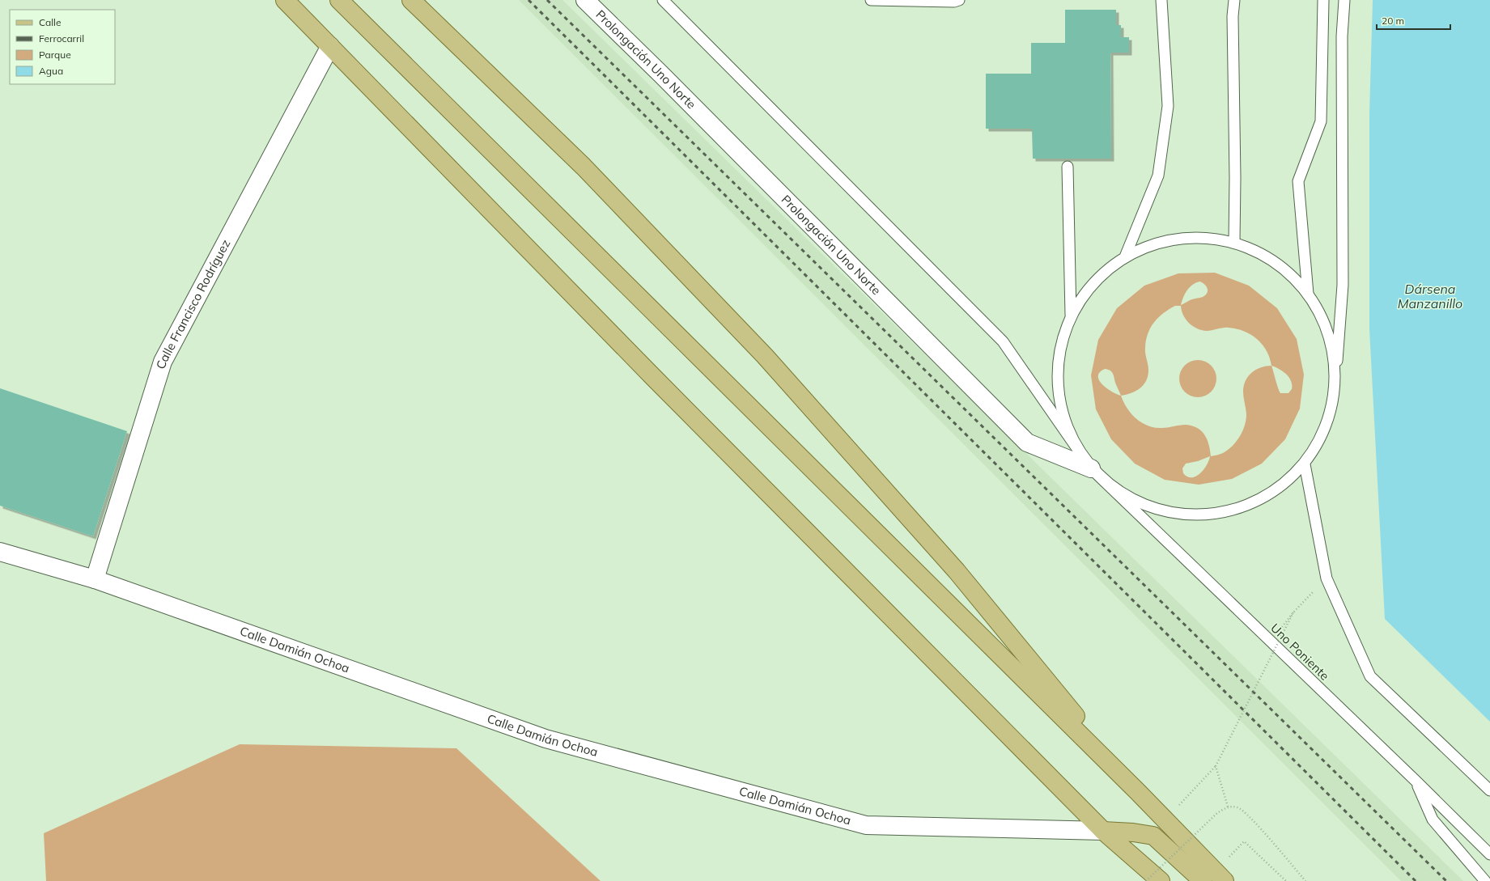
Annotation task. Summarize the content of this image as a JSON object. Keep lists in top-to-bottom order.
{
  "streets": {
    "street": ["Prolongación Uno Norte", "Calle Francisco Rodríguez", "Calle Damián Ochoa"],
    "lane": ["Uno Poniente"]
  },
  "crossings": [
    ["Prolongación Uno Norte", "Uno Poniente"],
    ["Calle Francisco Rodríguez", "Calle Damián Ochoa"]
  ],
  "water": ["Dársena Manzanillo"],
  "legend": [
    "Calle",
    "Ferrocarril",
    "Parque",
    "Agua"
  ],
  "scale_bar": "20 m"
}
